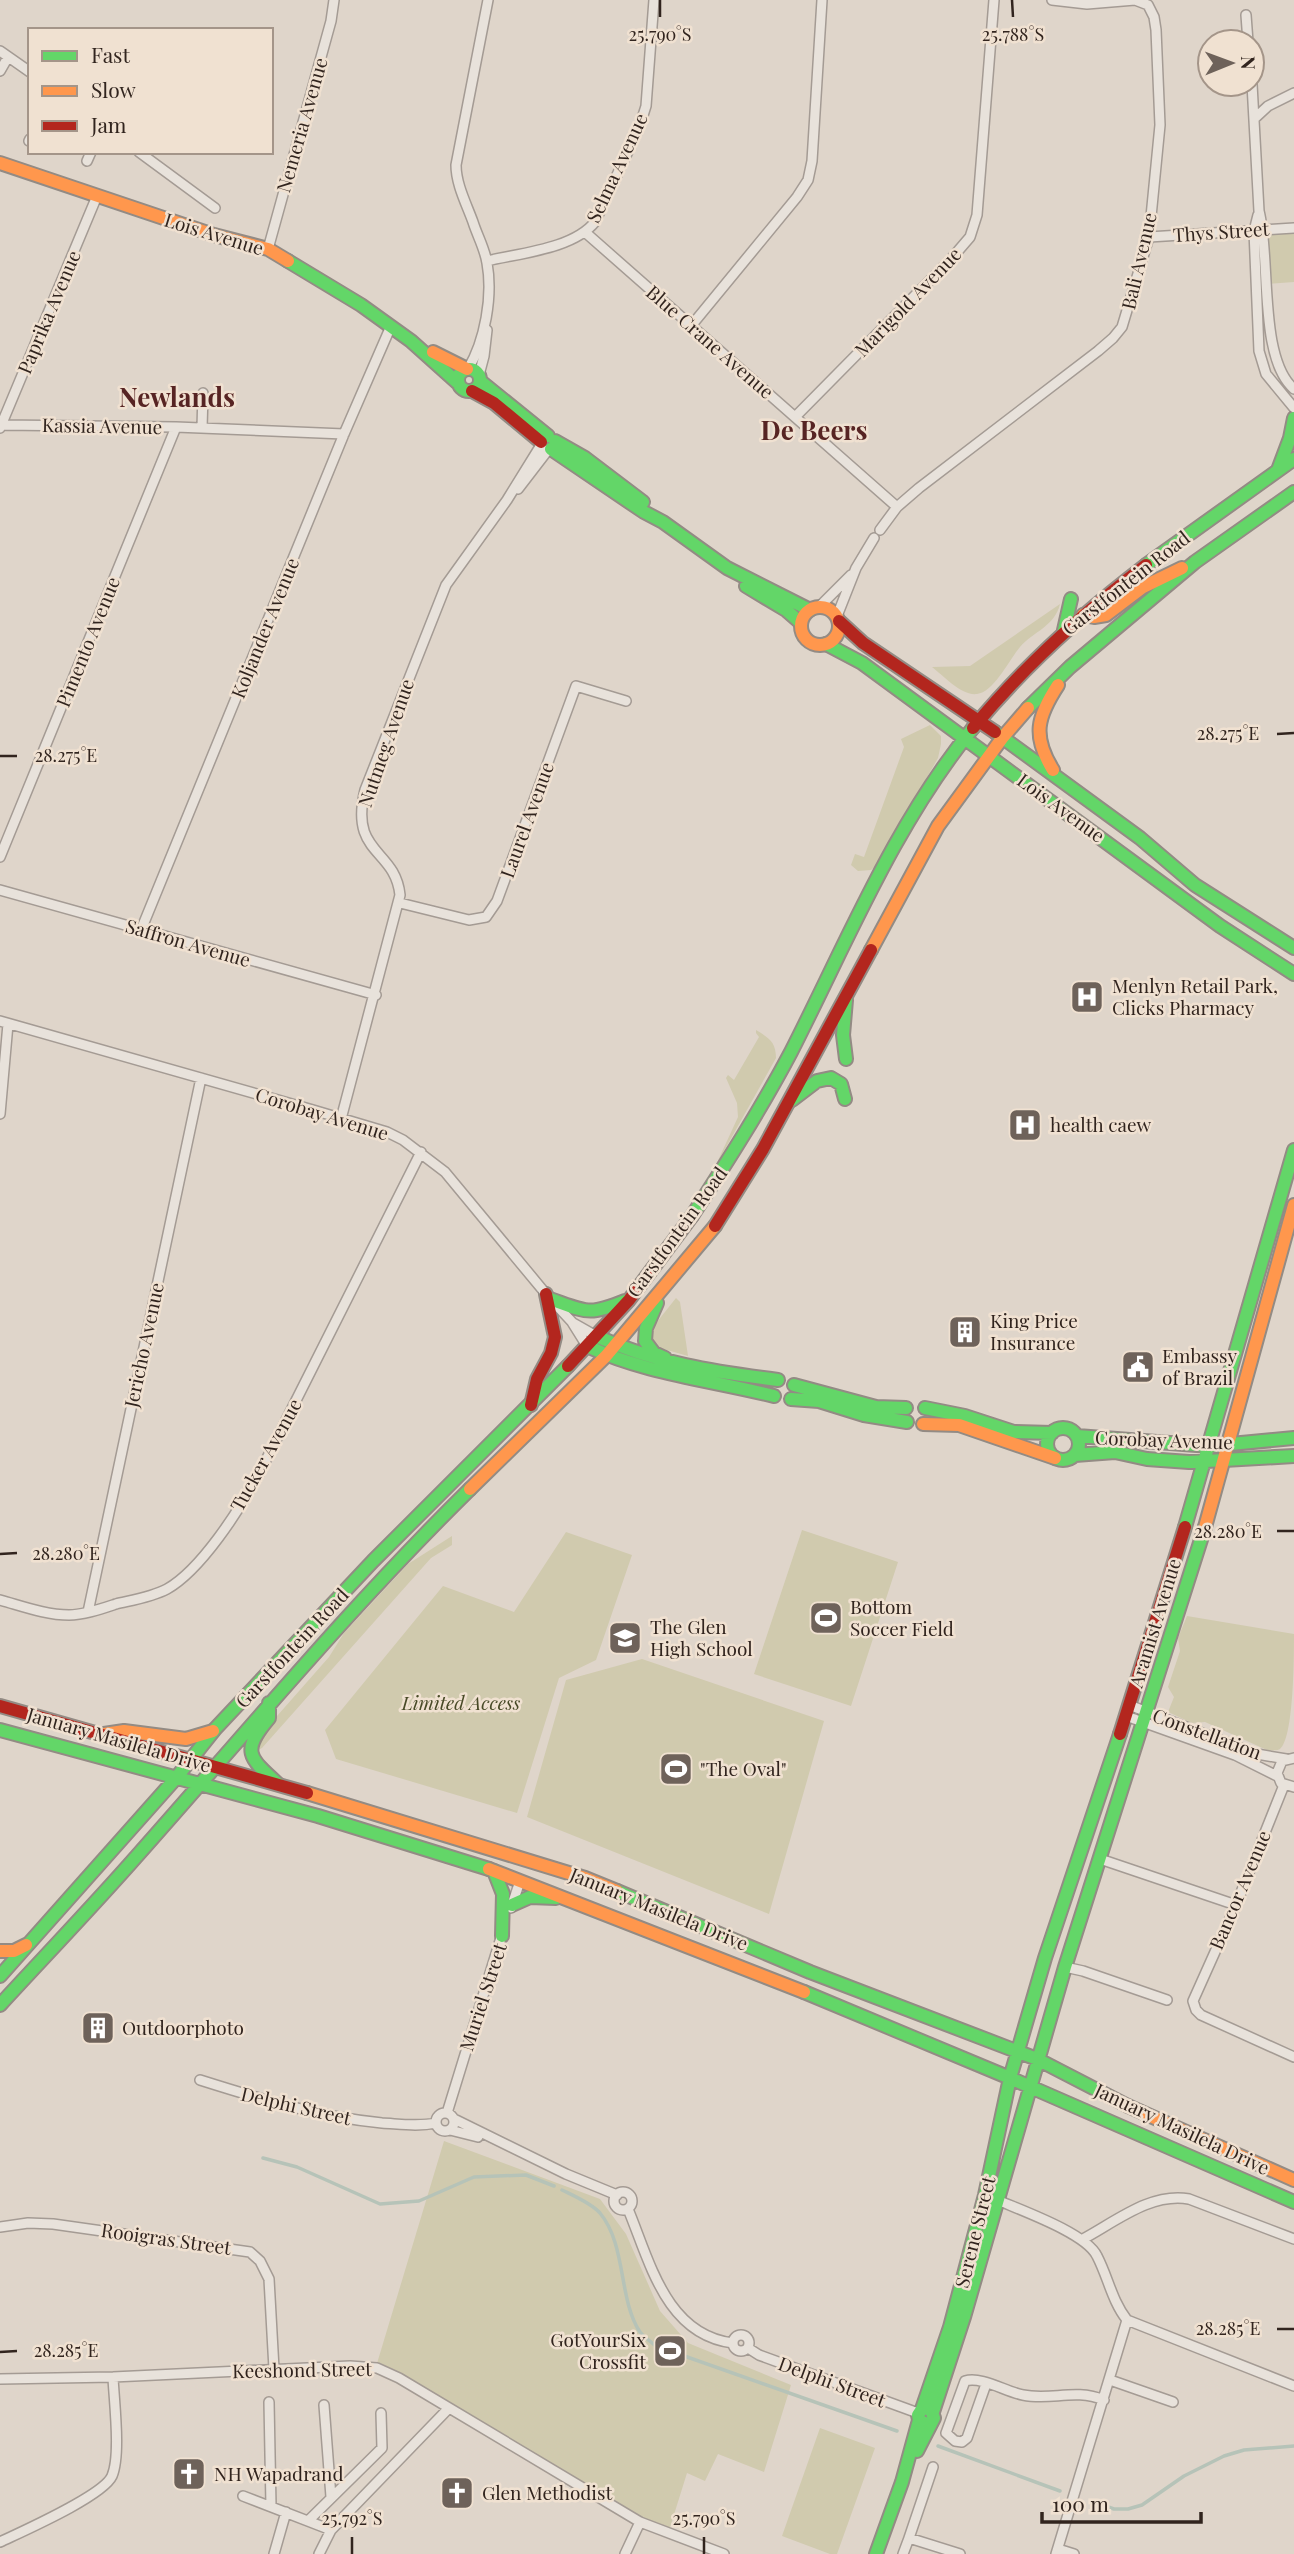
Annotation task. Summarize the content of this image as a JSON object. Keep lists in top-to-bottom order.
{
  "streets": {
    "main road": [
      "Lois Avenue",
      "Garstfontein Road",
      "Corobay Avenue",
      "Aramist Avenue",
      "January Masilela Drive",
      "Serene Street"
    ],
    "street": [
      "Nemeria Avenue",
      "Selma Avenue",
      "Thys Street",
      "Bali Avenue",
      "Marigold Avenue",
      "Paprika Avenue",
      "Blue Crane Avenue",
      "Kassia Avenue",
      "Koljander Avenue",
      "Pimento Avenue",
      "Nutmeg Avenue",
      "Laurel Avenue",
      "Saffron Avenue",
      "Jericho Avenue",
      "Tucker Avenue",
      "Constellation",
      "Bancor Avenue",
      "Muriel Street",
      "Delphi Street",
      "Rooigras Street",
      "Keeshond Street"
    ]
  },
  "crossings": [
    ["Nemeria Avenue", "Lois Avenue"],
    ["Selma Avenue", "Blue Crane Avenue"],
    ["Thys Street", "Bali Avenue"],
    ["Lois Avenue", "Bali Avenue"],
    ["Lois Avenue", "Paprika Avenue"],
    ["Lois Avenue", "Garstfontein Road"],
    ["Lois Avenue", "Koljander Avenue"],
    ["Lois Avenue", "Nutmeg Avenue"],
    ["Bali Avenue", "Blue Crane Avenue"],
    ["Marigold Avenue", "Blue Crane Avenue"],
    ["Paprika Avenue", "Kassia Avenue"],
    ["Kassia Avenue", "Koljander Avenue"],
    ["Kassia Avenue", "Pimento Avenue"],
    ["Garstfontein Road", "Corobay Avenue"],
    ["Garstfontein Road", "January Masilela Drive"],
    ["Koljander Avenue", "Saffron Avenue"],
    ["Nutmeg Avenue", "Laurel Avenue"],
    ["Corobay Avenue", "Jericho Avenue"],
    ["Corobay Avenue", "Tucker Avenue"],
    ["Corobay Avenue", "Aramist Avenue"],
    ["Jericho Avenue", "Tucker Avenue"],
    ["Aramist Avenue", "Constellation"],
    ["Aramist Avenue", "January Masilela Drive"],
    ["Aramist Avenue", "Serene Street"],
    ["January Masilela Drive", "Muriel Street"],
    ["January Masilela Drive", "Serene Street"],
    ["Muriel Street", "Delphi Street"],
    ["Delphi Street", "Serene Street"],
    ["Rooigras Street", "Keeshond Street"]
  ],
  "districts": ["Newlands", "De Beers"],
  "parks": ["Limited Access"],
  "places": {
    "hospital": ["Menlyn Retail Park, Clicks Pharmacy", "health caew"],
    "building": ["King Price Insurance", "Outdoorphoto"],
    "public building": ["Embassy of Brazil"],
    "sports": ["Bottom Soccer Field", "\"The Oval\"", "GotYourSix Crossfit"],
    "school or university": ["The Glen High School"],
    "church": ["NH Wapadrand", "Glen Methodist"]
  },
  "legend": ["Fast", "Slow", "Jam"],
  "scale_bar": "100 m",
  "north": "right",
  "coordinates": [
    "25.790°S",
    "25.788°S",
    "28.275°E",
    "28.280°E",
    "28.285°E",
    "25.792°S"
  ]
}
